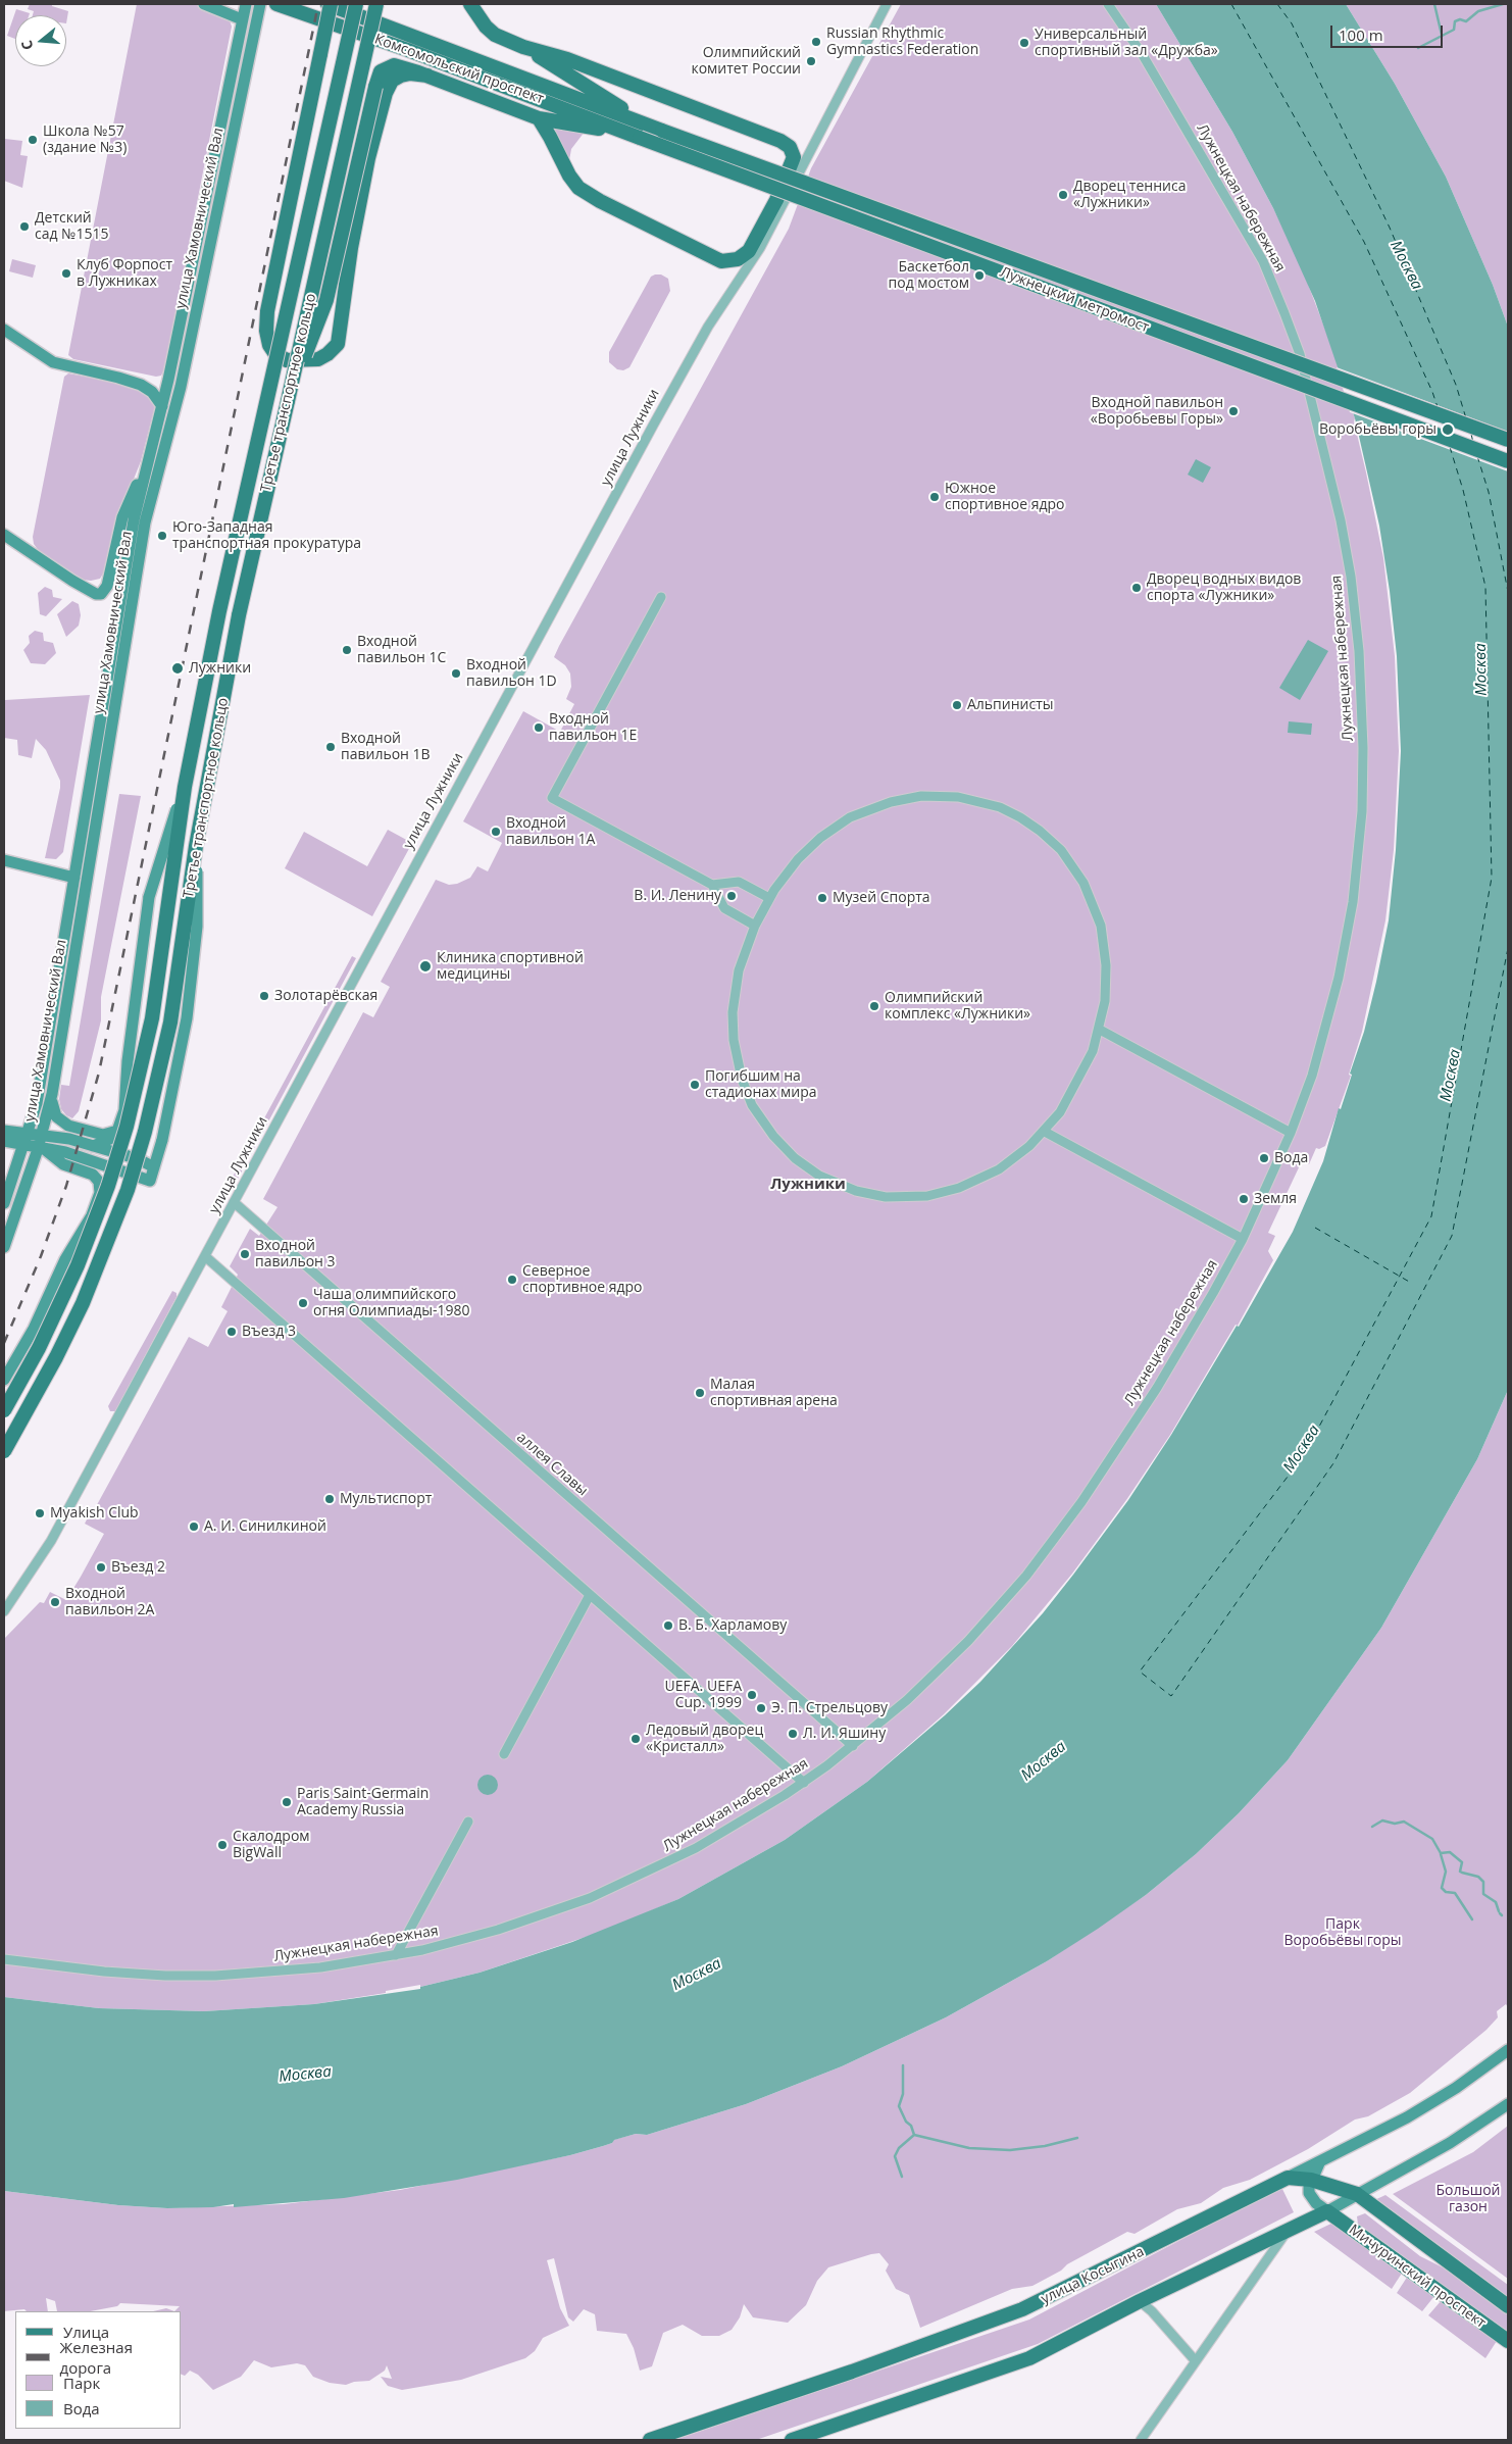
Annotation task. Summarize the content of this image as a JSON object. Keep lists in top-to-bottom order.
{
  "streets": {
    "main road": [
      "Комсомольский проспект",
      "улица Хамовнический Вал",
      "Лужнецкий метромост",
      "Третье транспортное кольцо",
      "улица Косыгина",
      "Мичуринский проспект"
    ],
    "street": ["Лужнецкая набережная", "улица Лужники", "аллея Славы"]
  },
  "crossings": [
    ["Комсомольский проспект", "Лужнецкий метромост"],
    ["Лужнецкая набережная", "аллея Славы"],
    ["улица Лужники", "аллея Славы"],
    ["улица Косыгина", "Мичуринский проспект"]
  ],
  "districts": ["Лужники"],
  "water": ["Москва"],
  "parks": ["Парк Воробьёвы горы", "Большой газон"],
  "places": [
    "Russian Rhythmic Gymnastics Federation",
    "Универсальный спортивный зал «Дружба»",
    "Олимпийский комитет России",
    "Школа №57 (здание №3)",
    "Дворец тенниса «Лужники»",
    "Детский сад №1515",
    "Клуб Форпост в Лужниках",
    "Баскетбол под мостом",
    "Входной павильон «Воробьевы Горы»",
    "Воробьёвы горы",
    "Южное спортивное ядро",
    "Юго-Западная транспортная прокуратура",
    "Дворец водных видов спорта «Лужники»",
    "Входной павильон 1C",
    "Лужники",
    "Входной павильон 1D",
    "Альпинисты",
    "Входной павильон 1E",
    "Входной павильон 1B",
    "Входной павильон 1A",
    "В. И. Ленину",
    "Музей Спорта",
    "Клиника спортивной медицины",
    "Золотарёвская",
    "Олимпийский комплекс «Лужники»",
    "Погибшим на стадионах мира",
    "Вода",
    "Земля",
    "Входной павильон 3",
    "Северное спортивное ядро",
    "Чаша олимпийского огня Олимпиады-1980",
    "Въезд 3",
    "Малая спортивная арена",
    "Мультиспорт",
    "Myakish Club",
    "А. И. Синилкиной",
    "Въезд 2",
    "Входной павильон 2A",
    "В. Б. Харламову",
    "UEFA. UEFA Cup. 1999",
    "Э. П. Стрельцову",
    "Л. И. Яшину",
    "Ледовый дворец «Кристалл»",
    "Paris Saint-Germain Academy Russia",
    "Скалодром BigWall"
  ],
  "legend": [
    "Улица",
    "Железная дорога",
    "Парк",
    "Вода"
  ],
  "scale_bar": "100 m",
  "north": "left"
}
